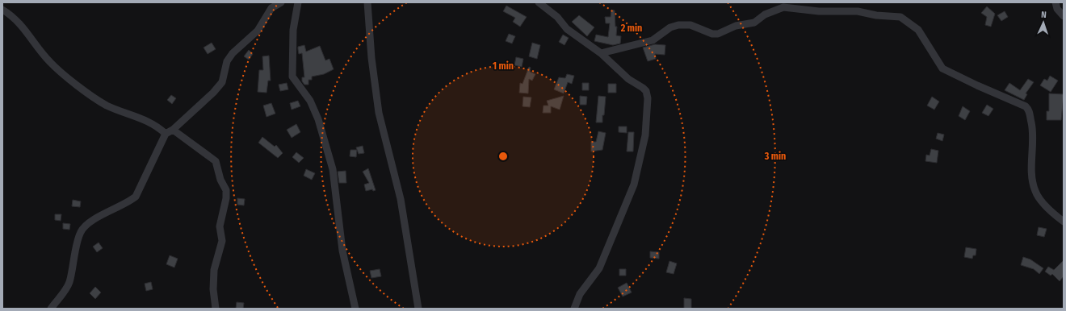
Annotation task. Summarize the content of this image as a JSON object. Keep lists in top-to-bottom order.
{
  "north": "top",
  "rings": ["2 min", "1 min", "3 min"]
}
